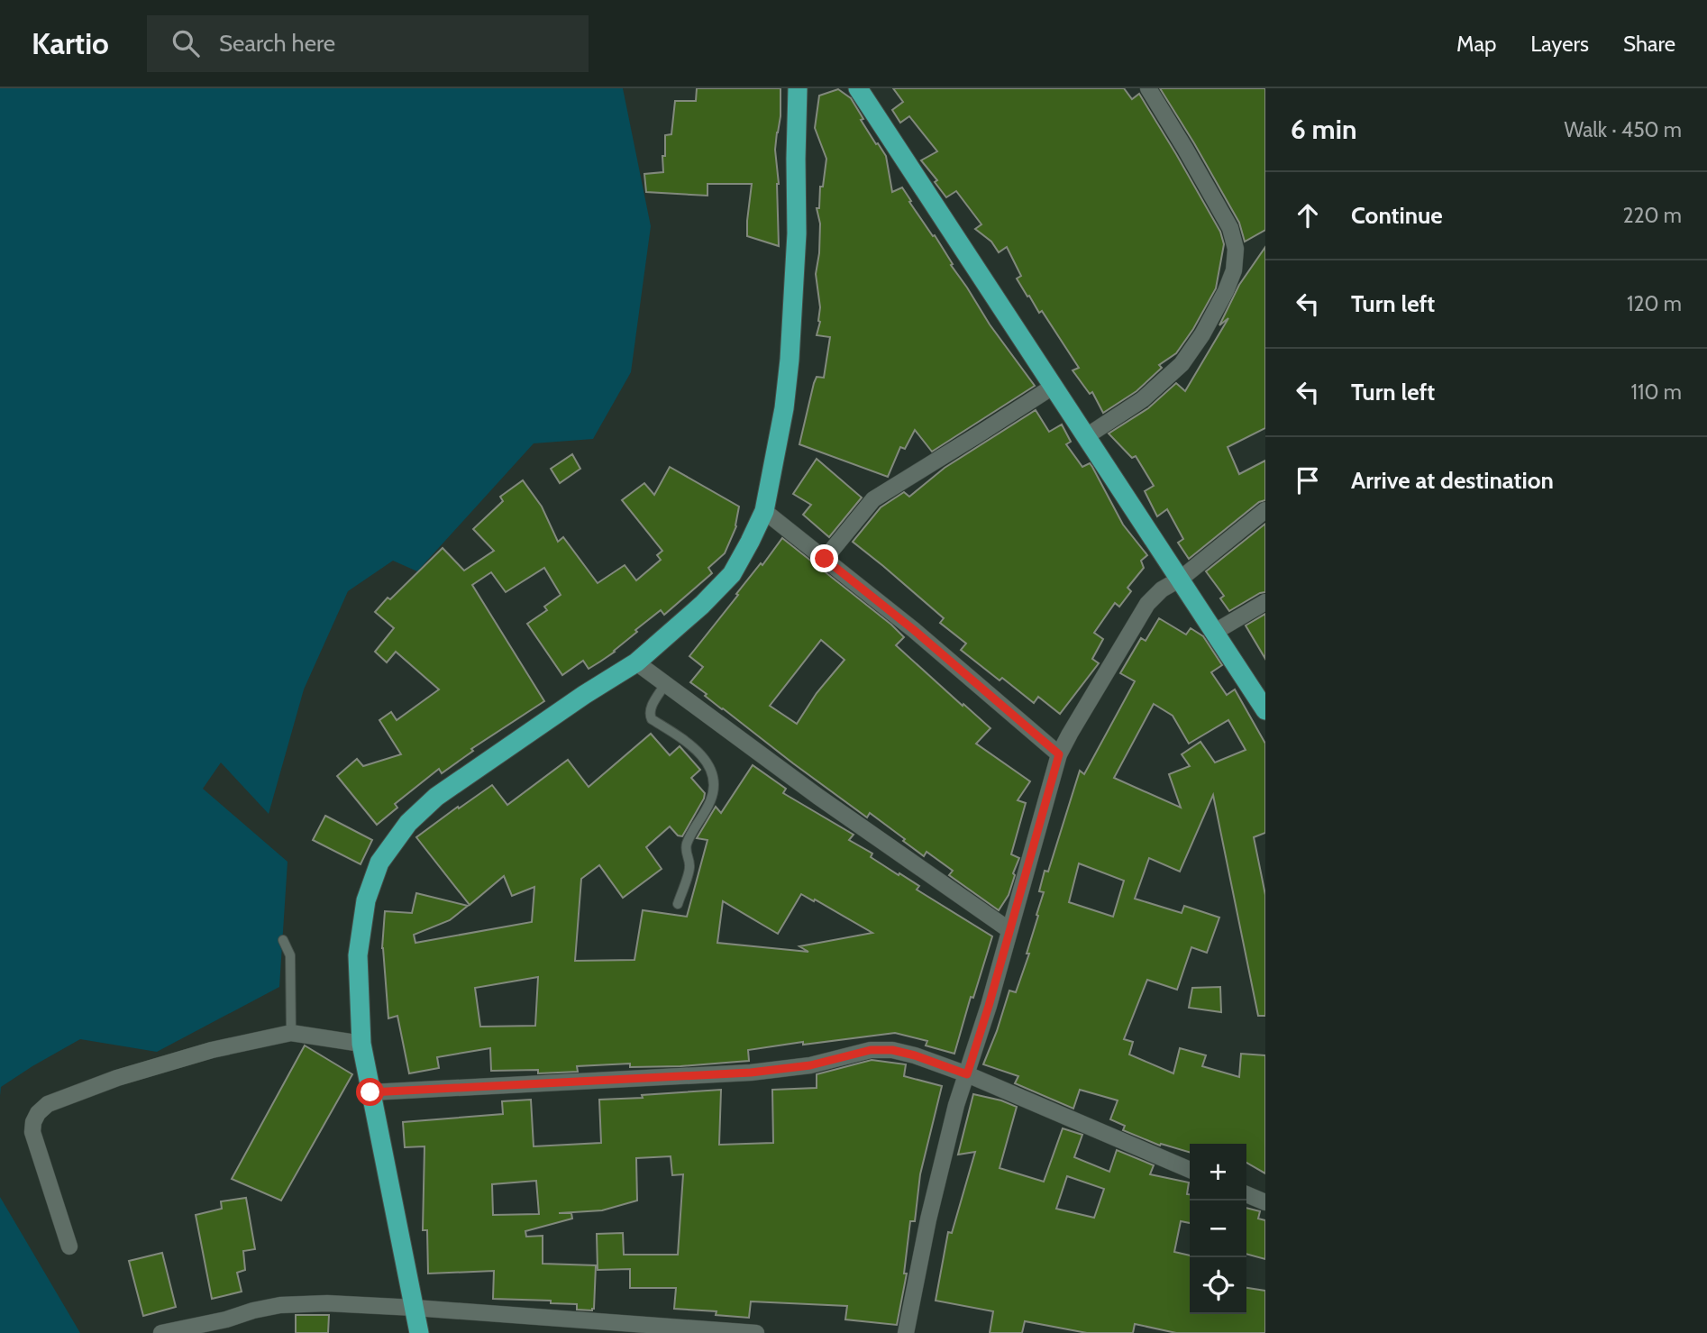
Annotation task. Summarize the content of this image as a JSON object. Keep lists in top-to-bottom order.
{
  "page": {
    "header": "Kartio",
    "search": "Search here",
    "nav": ["Map", "Layers", "Share"],
    "heading": ["6 min", "Walk · 450 m"],
    "list": [
      ["Continue", "220 m"],
      ["Turn left", "120 m"],
      ["Turn left", "110 m"],
      "Arrive at destination"
    ],
    "map_buttons": ["+", "−"]
  }
}
